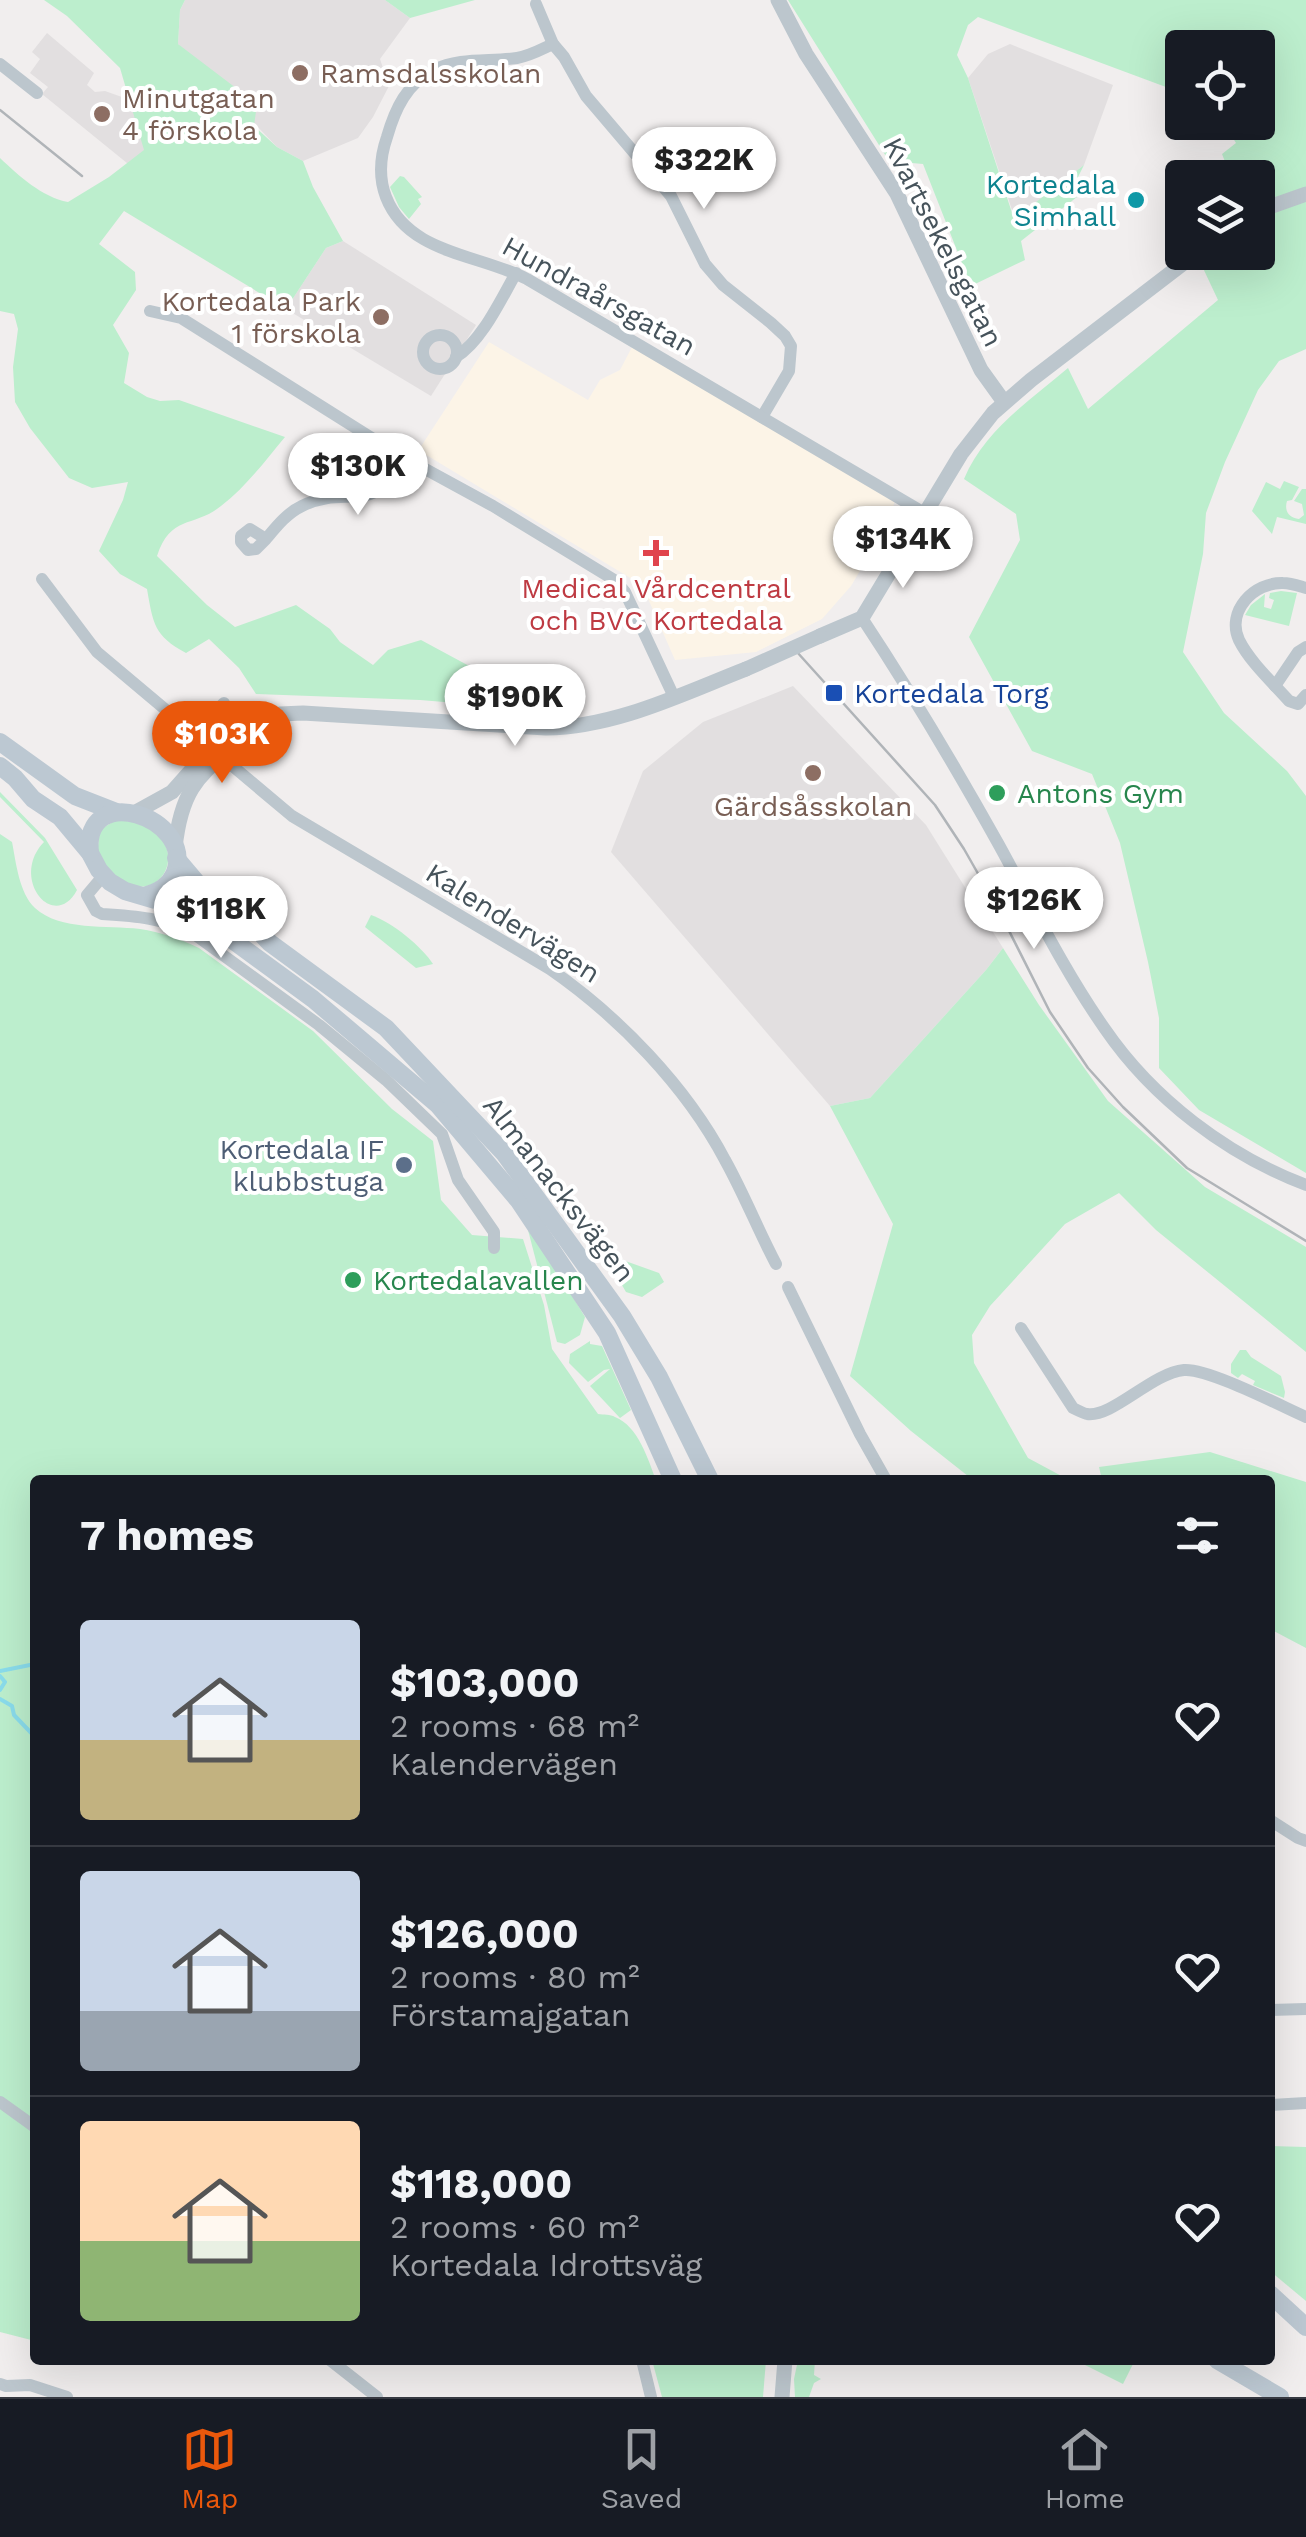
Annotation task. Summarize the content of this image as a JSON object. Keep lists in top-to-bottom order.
{
  "streets": {
    "main road": ["Almanacksvägen"],
    "street": ["Kvartsekelsgatan", "Hundraårsgatan", "Kalendervägen"]
  },
  "places": {
    "other": [
      "Ramsdalsskolan",
      "Minutgatan 4 förskola",
      "Kortedala Simhall",
      "Kortedala Park 1 förskola",
      "Gärdsåsskolan",
      "Antons Gym",
      "Kortedala IF klubbstuga",
      "Kortedalavallen"
    ],
    "health": ["Medical Vårdcentral och BVC Kortedala"],
    "transit": ["Kortedala Torg"]
  },
  "page": {
    "price": [
      "$322K",
      "$130K",
      "$134K",
      "$190K",
      "$103K",
      "$126K",
      "$118K"
    ],
    "heading": "7 homes",
    "list": [
      {
        "name": "$103,000",
        "note": "2 rooms · 68 m² · Kalendervägen"
      },
      {
        "name": "$126,000",
        "note": "2 rooms · 80 m² · Förstamajgatan"
      },
      {
        "name": "$118,000",
        "note": "2 rooms · 60 m² · Kortedala Idrottsväg"
      }
    ],
    "tabs": ["Map", "Saved", "Home"]
  }
}
